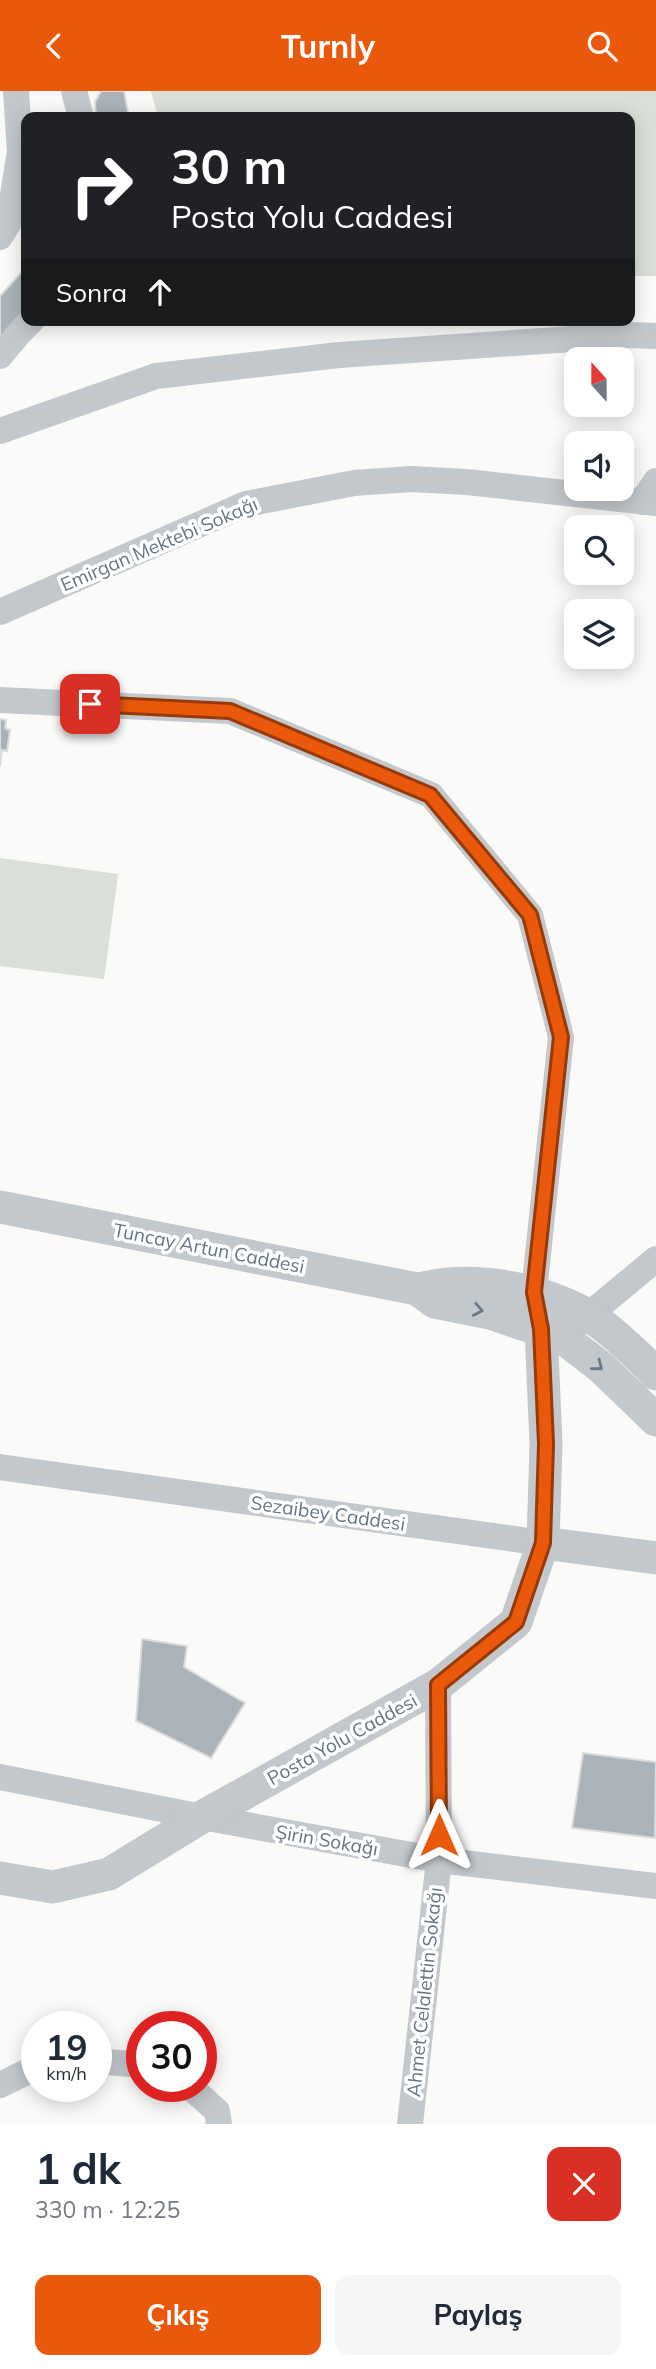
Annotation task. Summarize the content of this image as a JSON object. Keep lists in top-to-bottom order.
{
  "streets": {
    "street": [
      "Emirgan Mektebi Sokağı",
      "Tuncay Artun Caddesi",
      "Sezaibey Caddesi",
      "Posta Yolu Caddesi",
      "Şirin Sokağı",
      "Ahmet Celalettin Sokağı"
    ]
  },
  "crossings": [
    ["Sezaibey Caddesi", "Posta Yolu Caddesi"],
    ["Posta Yolu Caddesi", "Şirin Sokağı"],
    ["Posta Yolu Caddesi", "Ahmet Celalettin Sokağı"],
    ["Şirin Sokağı", "Ahmet Celalettin Sokağı"]
  ],
  "north": "top",
  "page": {
    "header": "Turnly",
    "turn": ["30 m", "Posta Yolu Caddesi"],
    "then": "Sonra",
    "speed": "19 km/h",
    "limit": "30",
    "heading": ["1 dk", "330 m · 12:25"],
    "buttons": ["Çıkış", "Paylaş"]
  }
}
